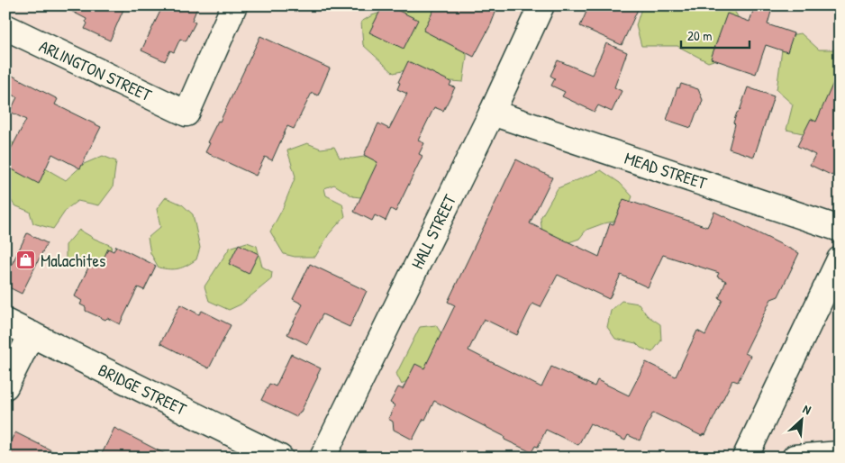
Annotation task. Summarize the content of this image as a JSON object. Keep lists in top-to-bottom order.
{
  "streets": {
    "street": [
      "ARLINGTON STREET",
      "MEAD STREET",
      "HALL STREET",
      "BRIDGE STREET"
    ]
  },
  "crossings": [
    ["MEAD STREET", "HALL STREET"]
  ],
  "places": {
    "shop": ["Malachites"]
  },
  "scale_bar": "20 m",
  "north": "top right"
}
